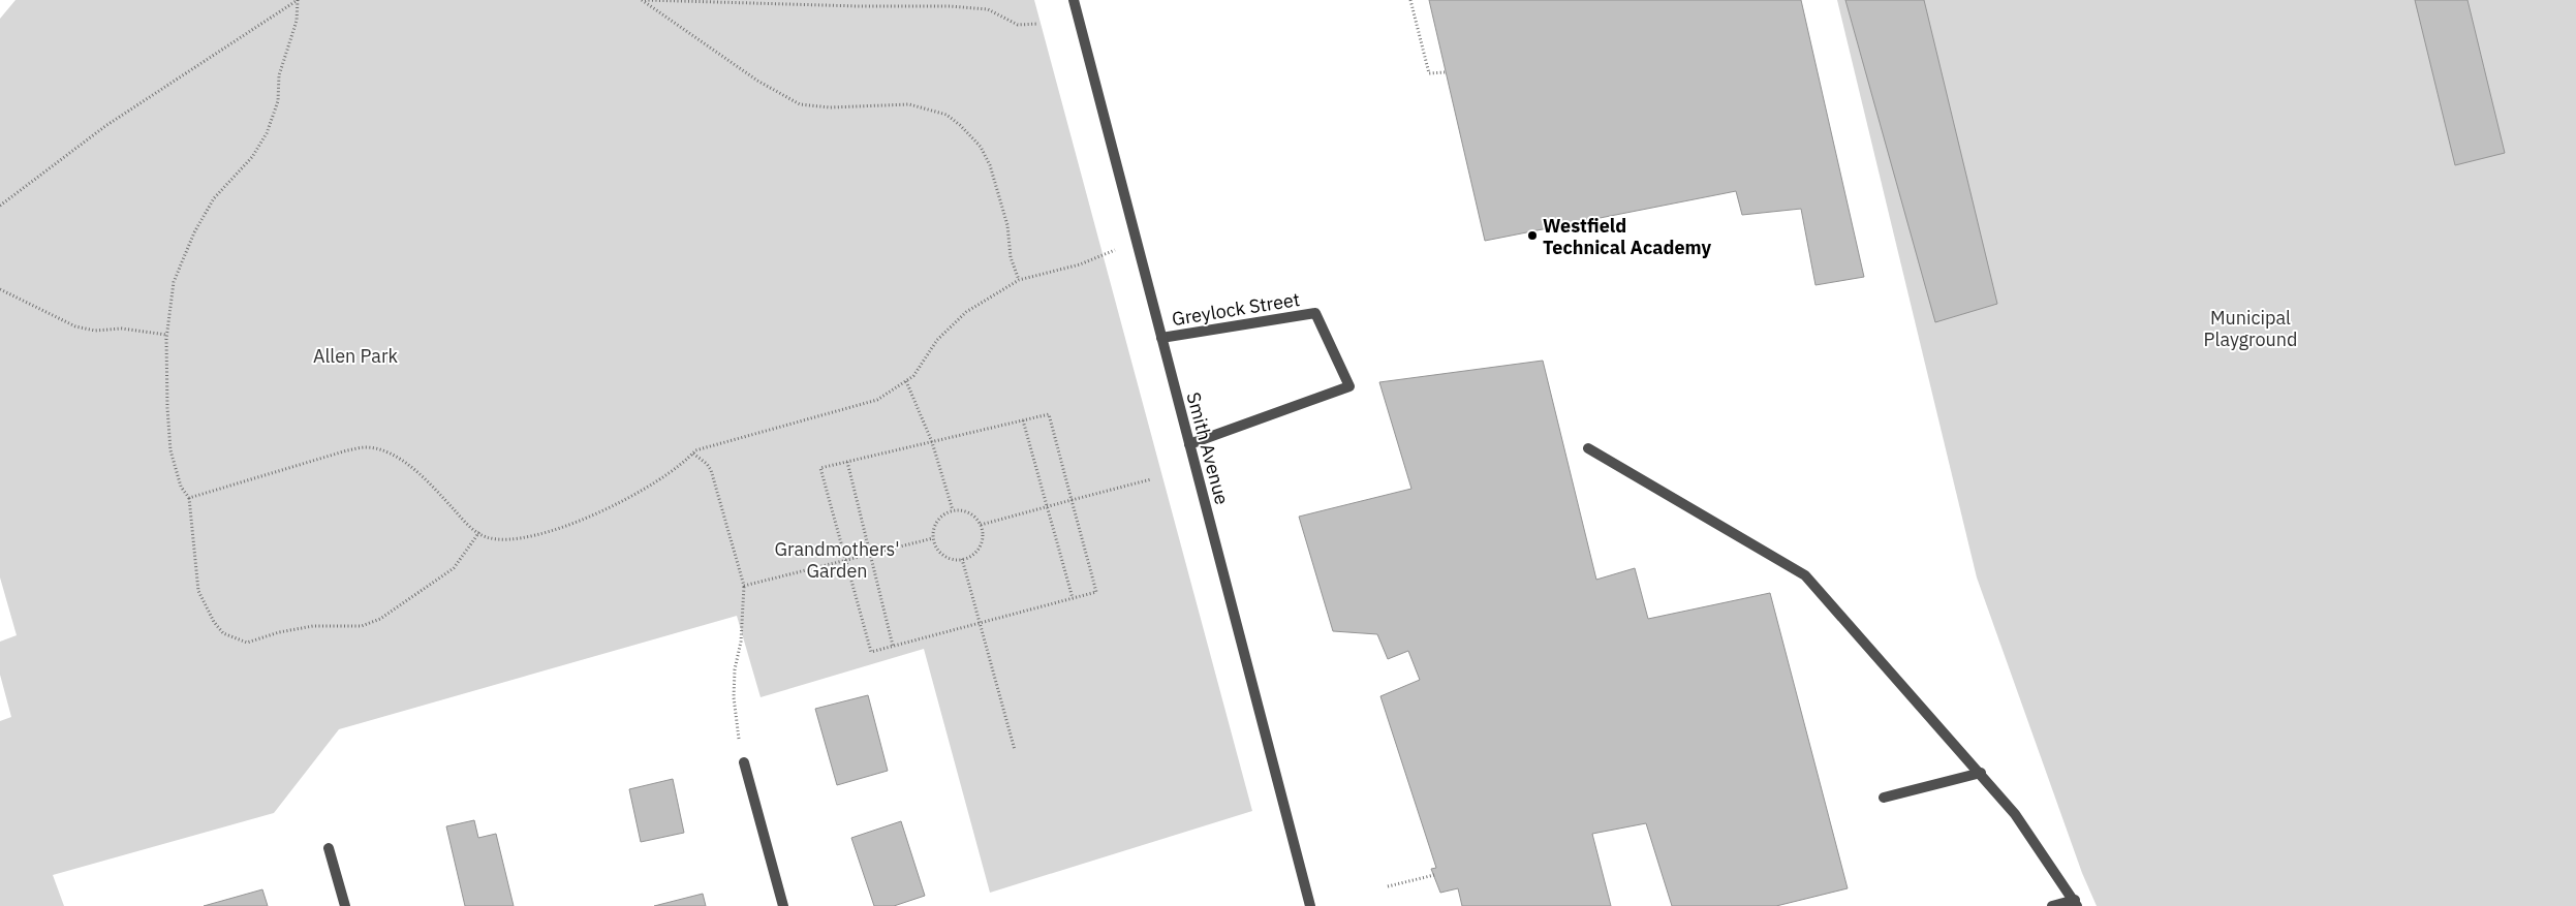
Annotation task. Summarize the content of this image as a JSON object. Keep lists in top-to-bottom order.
{
  "streets": {
    "street": ["Greylock Street", "Smith Avenue"]
  },
  "crossings": [
    ["Greylock Street", "Smith Avenue"]
  ],
  "parks": ["Municipal Playground", "Allen Park", "Grandmothers' Garden"],
  "places": ["Westfield Technical Academy"]
}
